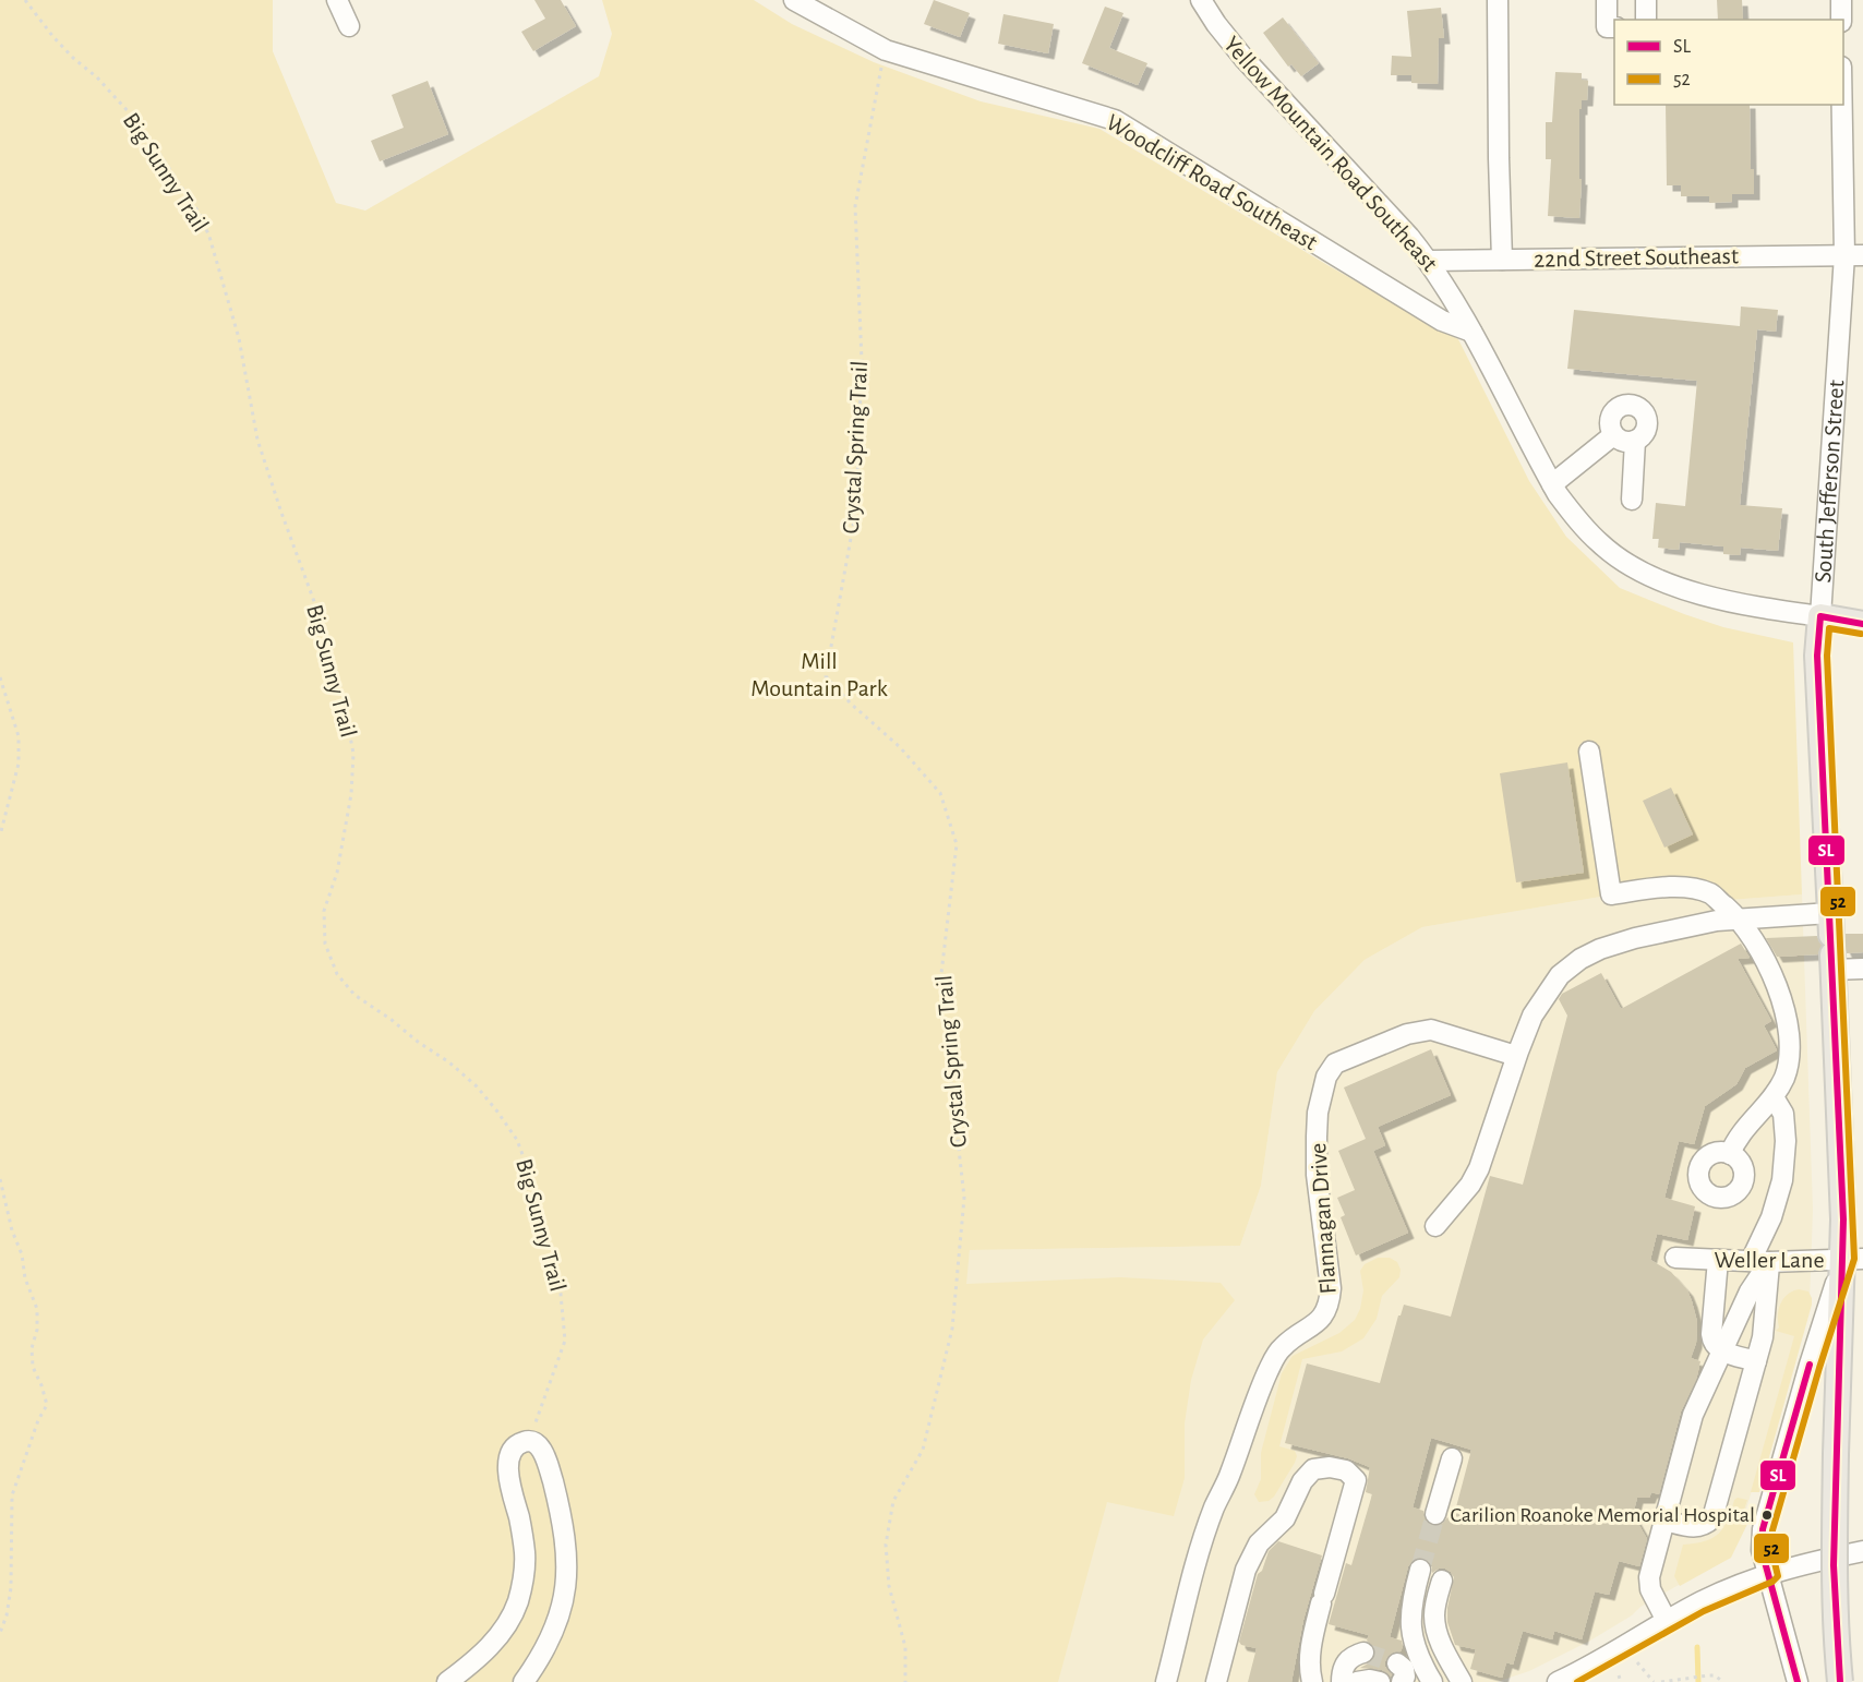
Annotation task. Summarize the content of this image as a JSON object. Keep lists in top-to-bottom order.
{
  "streets": {
    "main road": ["South Jefferson Street"],
    "street": [
      "Yellow Mountain Road Southeast",
      "Woodcliff Road Southeast",
      "22nd Street Southeast",
      "Flannagan Drive",
      "Weller Lane"
    ],
    "path": ["Big Sunny Trail", "Crystal Spring Trail"]
  },
  "crossings": [
    ["Yellow Mountain Road Southeast", "Woodcliff Road Southeast"],
    ["Yellow Mountain Road Southeast", "22nd Street Southeast"],
    ["Yellow Mountain Road Southeast", "South Jefferson Street"],
    ["Woodcliff Road Southeast", "Crystal Spring Trail"],
    ["22nd Street Southeast", "South Jefferson Street"],
    ["South Jefferson Street", "Weller Lane"]
  ],
  "parks": ["Mill Mountain Park"],
  "places": ["Carilion Roanoke Memorial Hospital"],
  "lines": ["transit line SL", "transit line 52"],
  "legend": ["SL", "52"]
}
